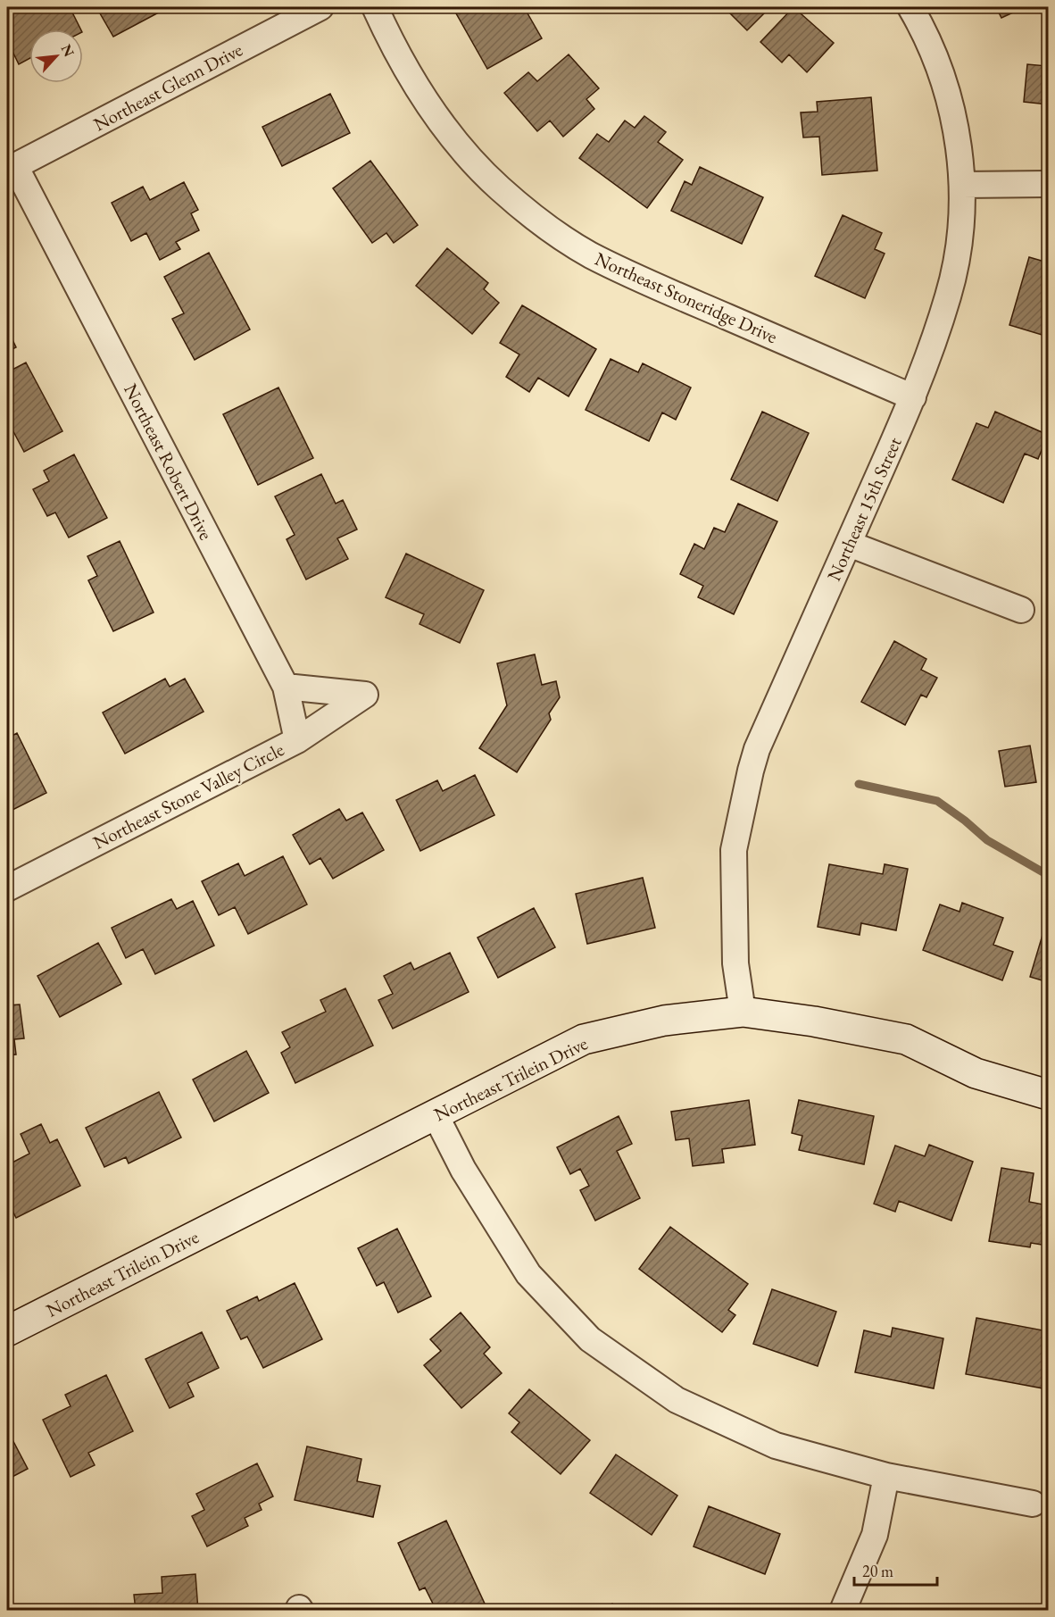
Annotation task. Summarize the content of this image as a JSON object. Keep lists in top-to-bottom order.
{
  "streets": {
    "street": [
      "Northeast Glenn Drive",
      "Northeast Stoneridge Drive",
      "Northeast Robert Drive",
      "Northeast 15th Street",
      "Northeast Stone Valley Circle",
      "Northeast Trilein Drive"
    ]
  },
  "crossings": [
    ["Northeast Glenn Drive", "Northeast Robert Drive"],
    ["Northeast Stoneridge Drive", "Northeast 15th Street"],
    ["Northeast Robert Drive", "Northeast Stone Valley Circle"],
    ["Northeast 15th Street", "Northeast Trilein Drive"]
  ],
  "scale_bar": "20 m",
  "north": "top right"
}
